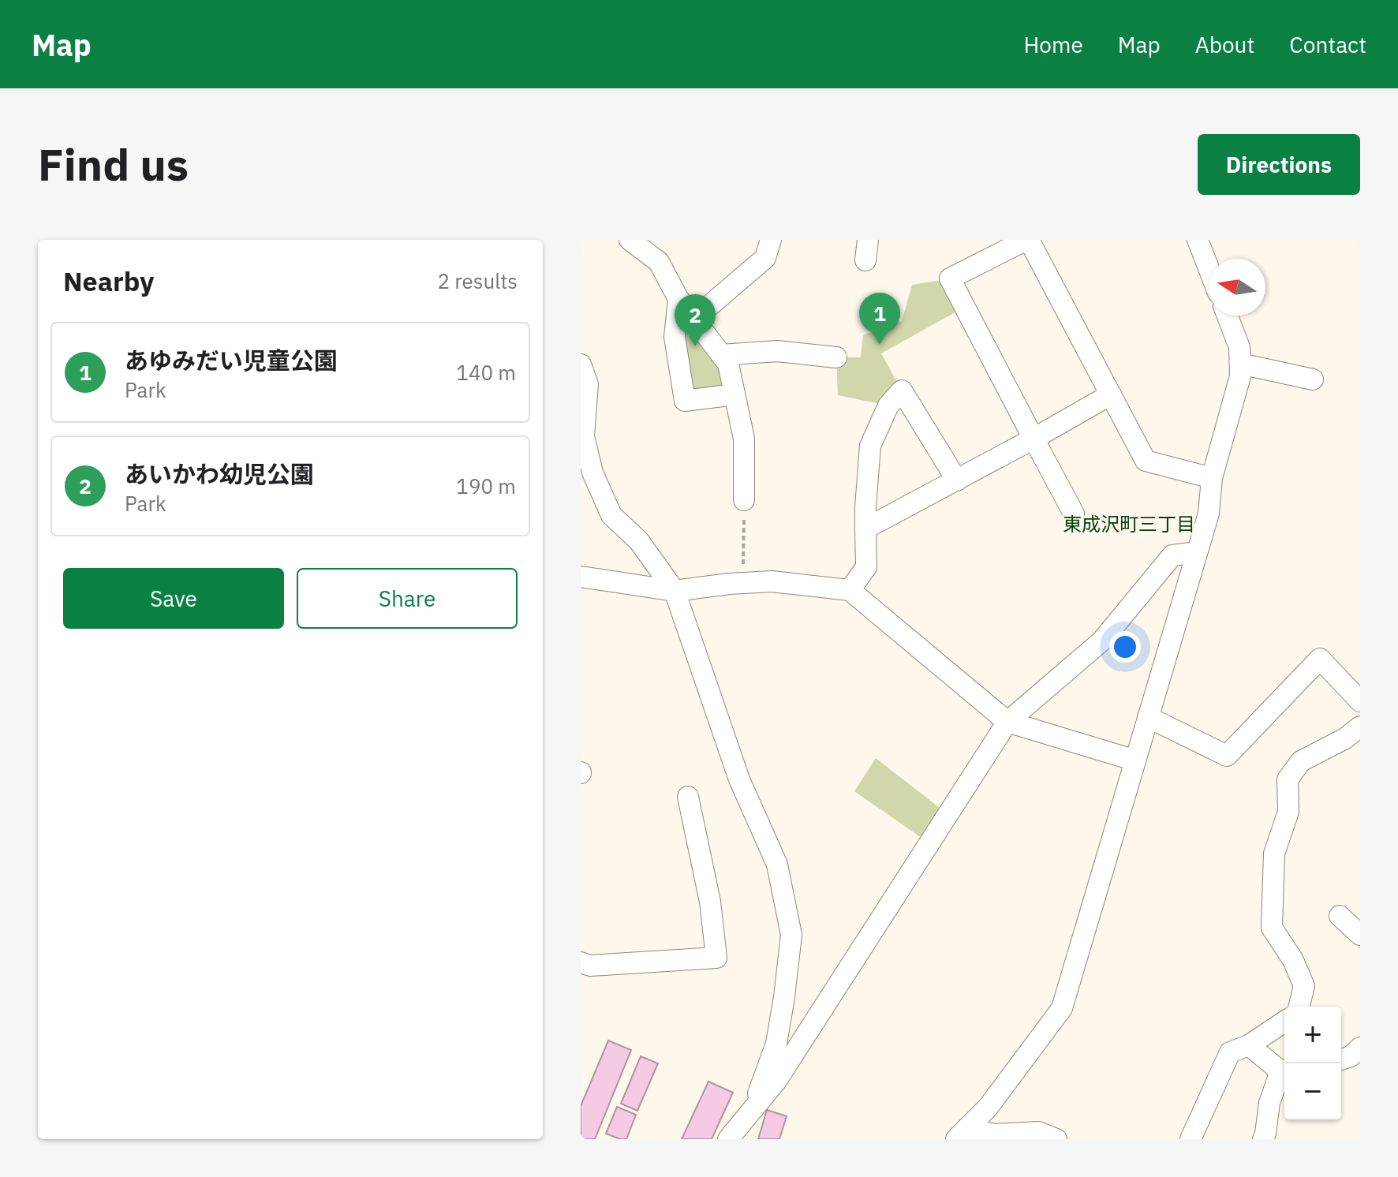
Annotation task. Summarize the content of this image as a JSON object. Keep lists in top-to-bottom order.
{
  "districts": ["東成沢町三丁目"],
  "north": "left",
  "page": {
    "header": "Map",
    "nav": [
      "Home",
      "Map",
      "About",
      "Contact"
    ],
    "buttons": [
      "Directions",
      ["Save", "Share"]
    ],
    "title": "Find us",
    "heading": ["Nearby", "2 results"],
    "pins": ["1", "2"],
    "list": [
      {
        "mark": "1",
        "name": "あゆみだい児童公園",
        "note": "Park",
        "value": "140 m"
      },
      {
        "mark": "2",
        "name": "あいかわ幼児公園",
        "note": "Park",
        "value": "190 m"
      }
    ],
    "map_buttons": ["+", "−"]
  }
}
